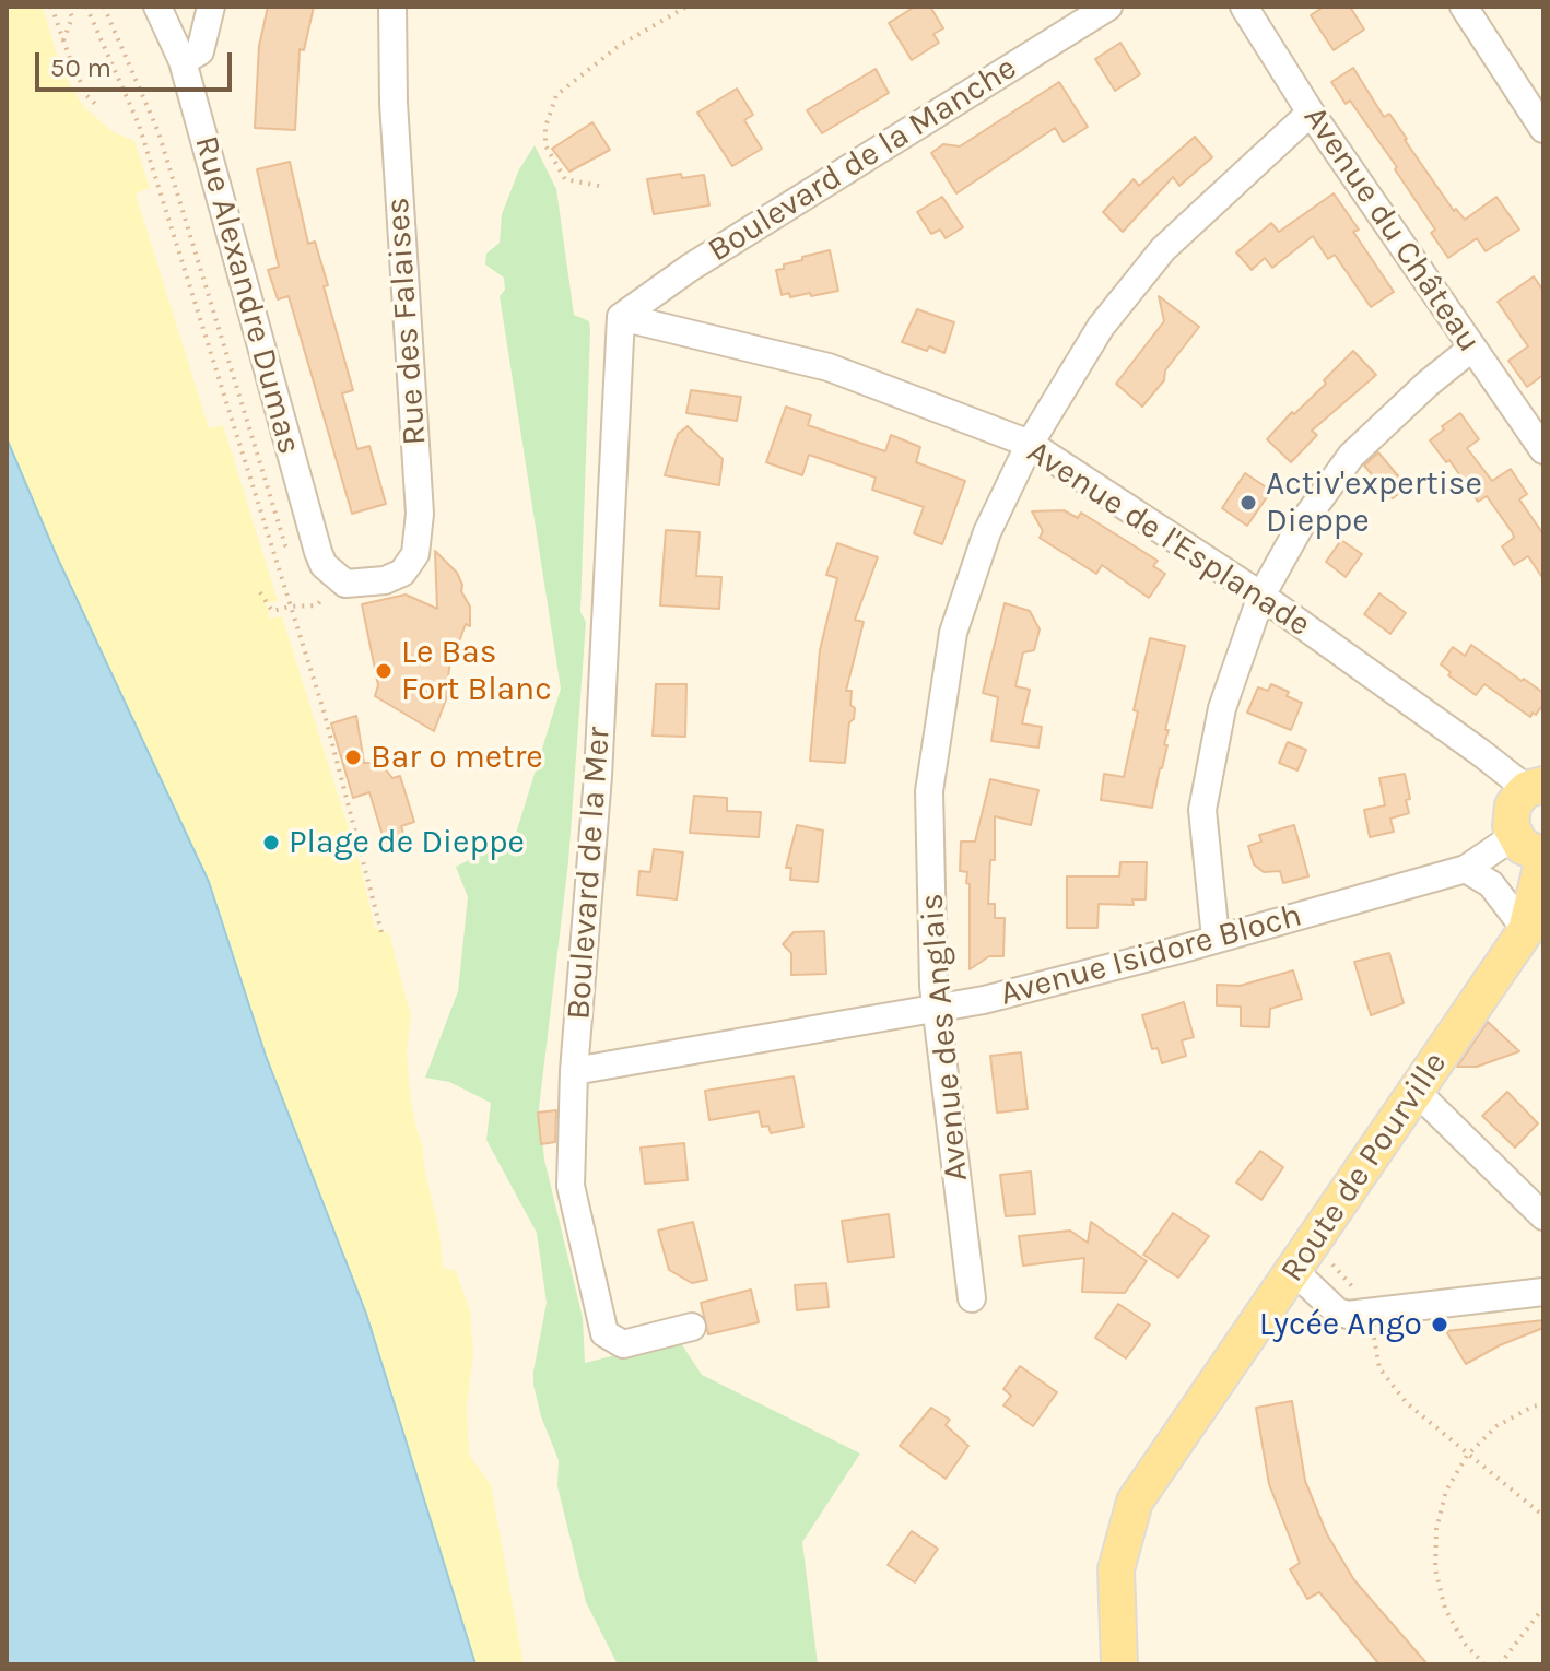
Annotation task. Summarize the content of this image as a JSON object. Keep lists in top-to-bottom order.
{
  "streets": {
    "main road": ["Route de Pourville"],
    "street": [
      "Boulevard de la Manche",
      "Avenue du Château",
      "Rue Alexandre Dumas",
      "Rue des Falaises",
      "Avenue de l'Esplanade",
      "Boulevard de la Mer",
      "Avenue Isidore Bloch",
      "Avenue des Anglais"
    ]
  },
  "crossings": [
    ["Boulevard de la Manche", "Avenue de l'Esplanade"],
    ["Boulevard de la Manche", "Boulevard de la Mer"],
    ["Avenue du Château", "Avenue des Anglais"],
    ["Rue Alexandre Dumas", "Rue des Falaises"],
    ["Avenue de l'Esplanade", "Boulevard de la Mer"],
    ["Avenue de l'Esplanade", "Avenue des Anglais"],
    ["Boulevard de la Mer", "Avenue Isidore Bloch"],
    ["Avenue Isidore Bloch", "Avenue des Anglais"]
  ],
  "places": [
    "Activ'expertise Dieppe",
    "Le Bas Fort Blanc",
    "Bar o metre",
    "Plage de Dieppe",
    "Lycée Ango"
  ],
  "scale_bar": "50 m"
}
